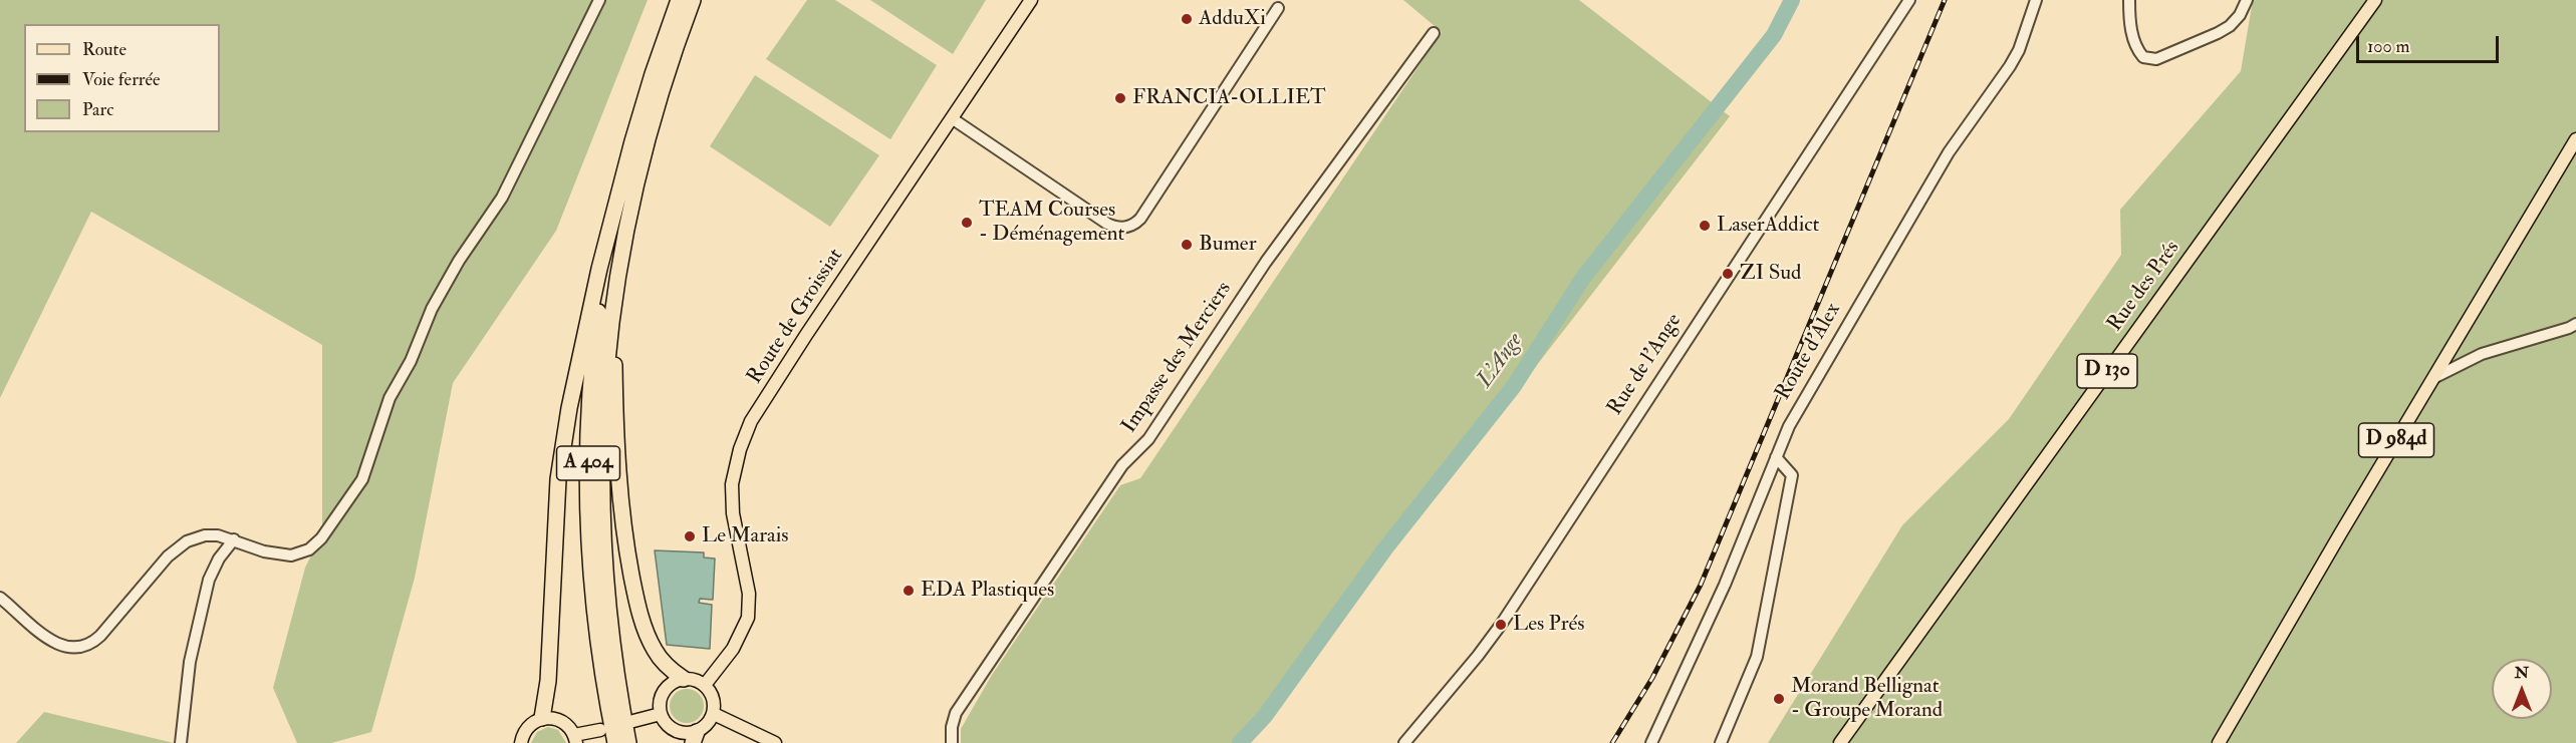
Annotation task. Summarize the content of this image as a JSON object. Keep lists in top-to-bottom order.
{
  "streets": {
    "highway": ["A 404"],
    "main road": [
      "Rue des Prés",
      "Route de Groissiat",
      "D 130",
      "D 984d"
    ],
    "street": ["Route d'Alex", "Impasse des Merciers", "Rue de l'Ange"]
  },
  "water": ["L'Ange"],
  "places": [
    "AdduXi",
    "FRANCIA-OLLIET",
    "TEAM Courses - Déménagement",
    "LaserAddict",
    "Bumer",
    "ZI Sud",
    "Le Marais",
    "EDA Plastiques",
    "Les Prés",
    "Morand Bellignat - Groupe Morand"
  ],
  "legend": ["Route", "Voie ferrée", "Parc"],
  "scale_bar": "100 m",
  "north": "top"
}
